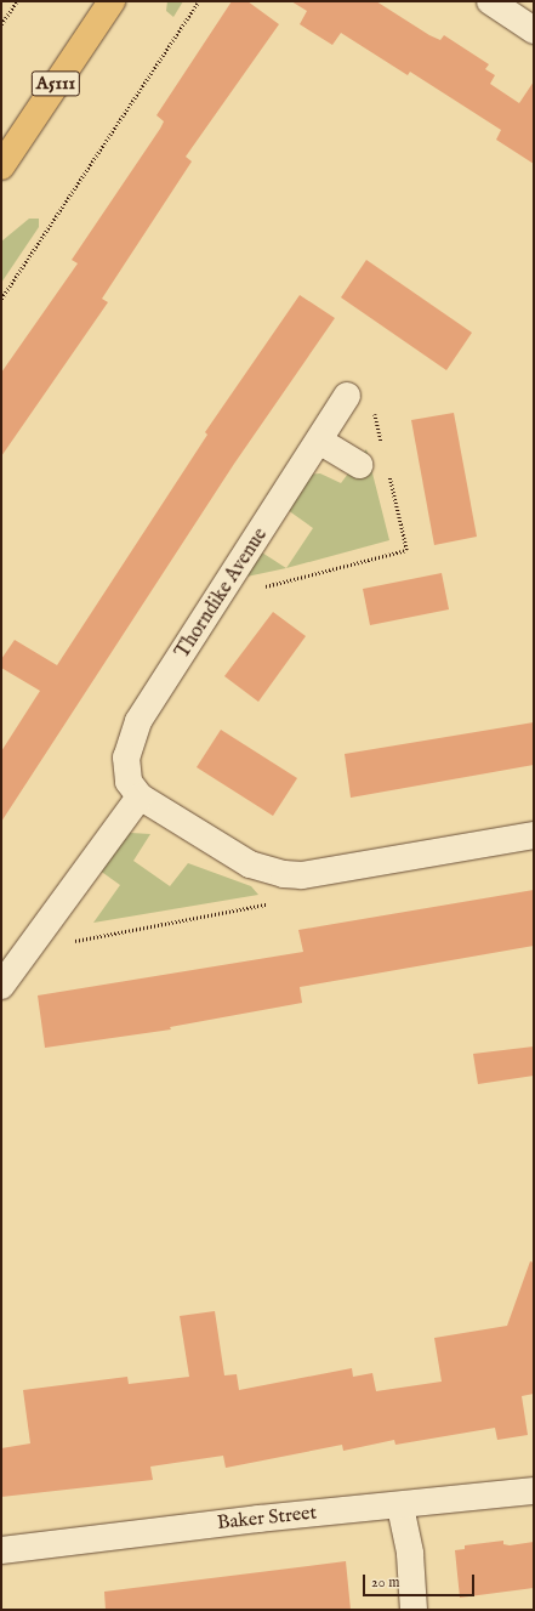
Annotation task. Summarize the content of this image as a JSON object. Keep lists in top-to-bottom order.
{
  "streets": {
    "highway": ["A5111"],
    "street": ["Thorndike Avenue", "Baker Street"]
  },
  "scale_bar": "20 m"
}
